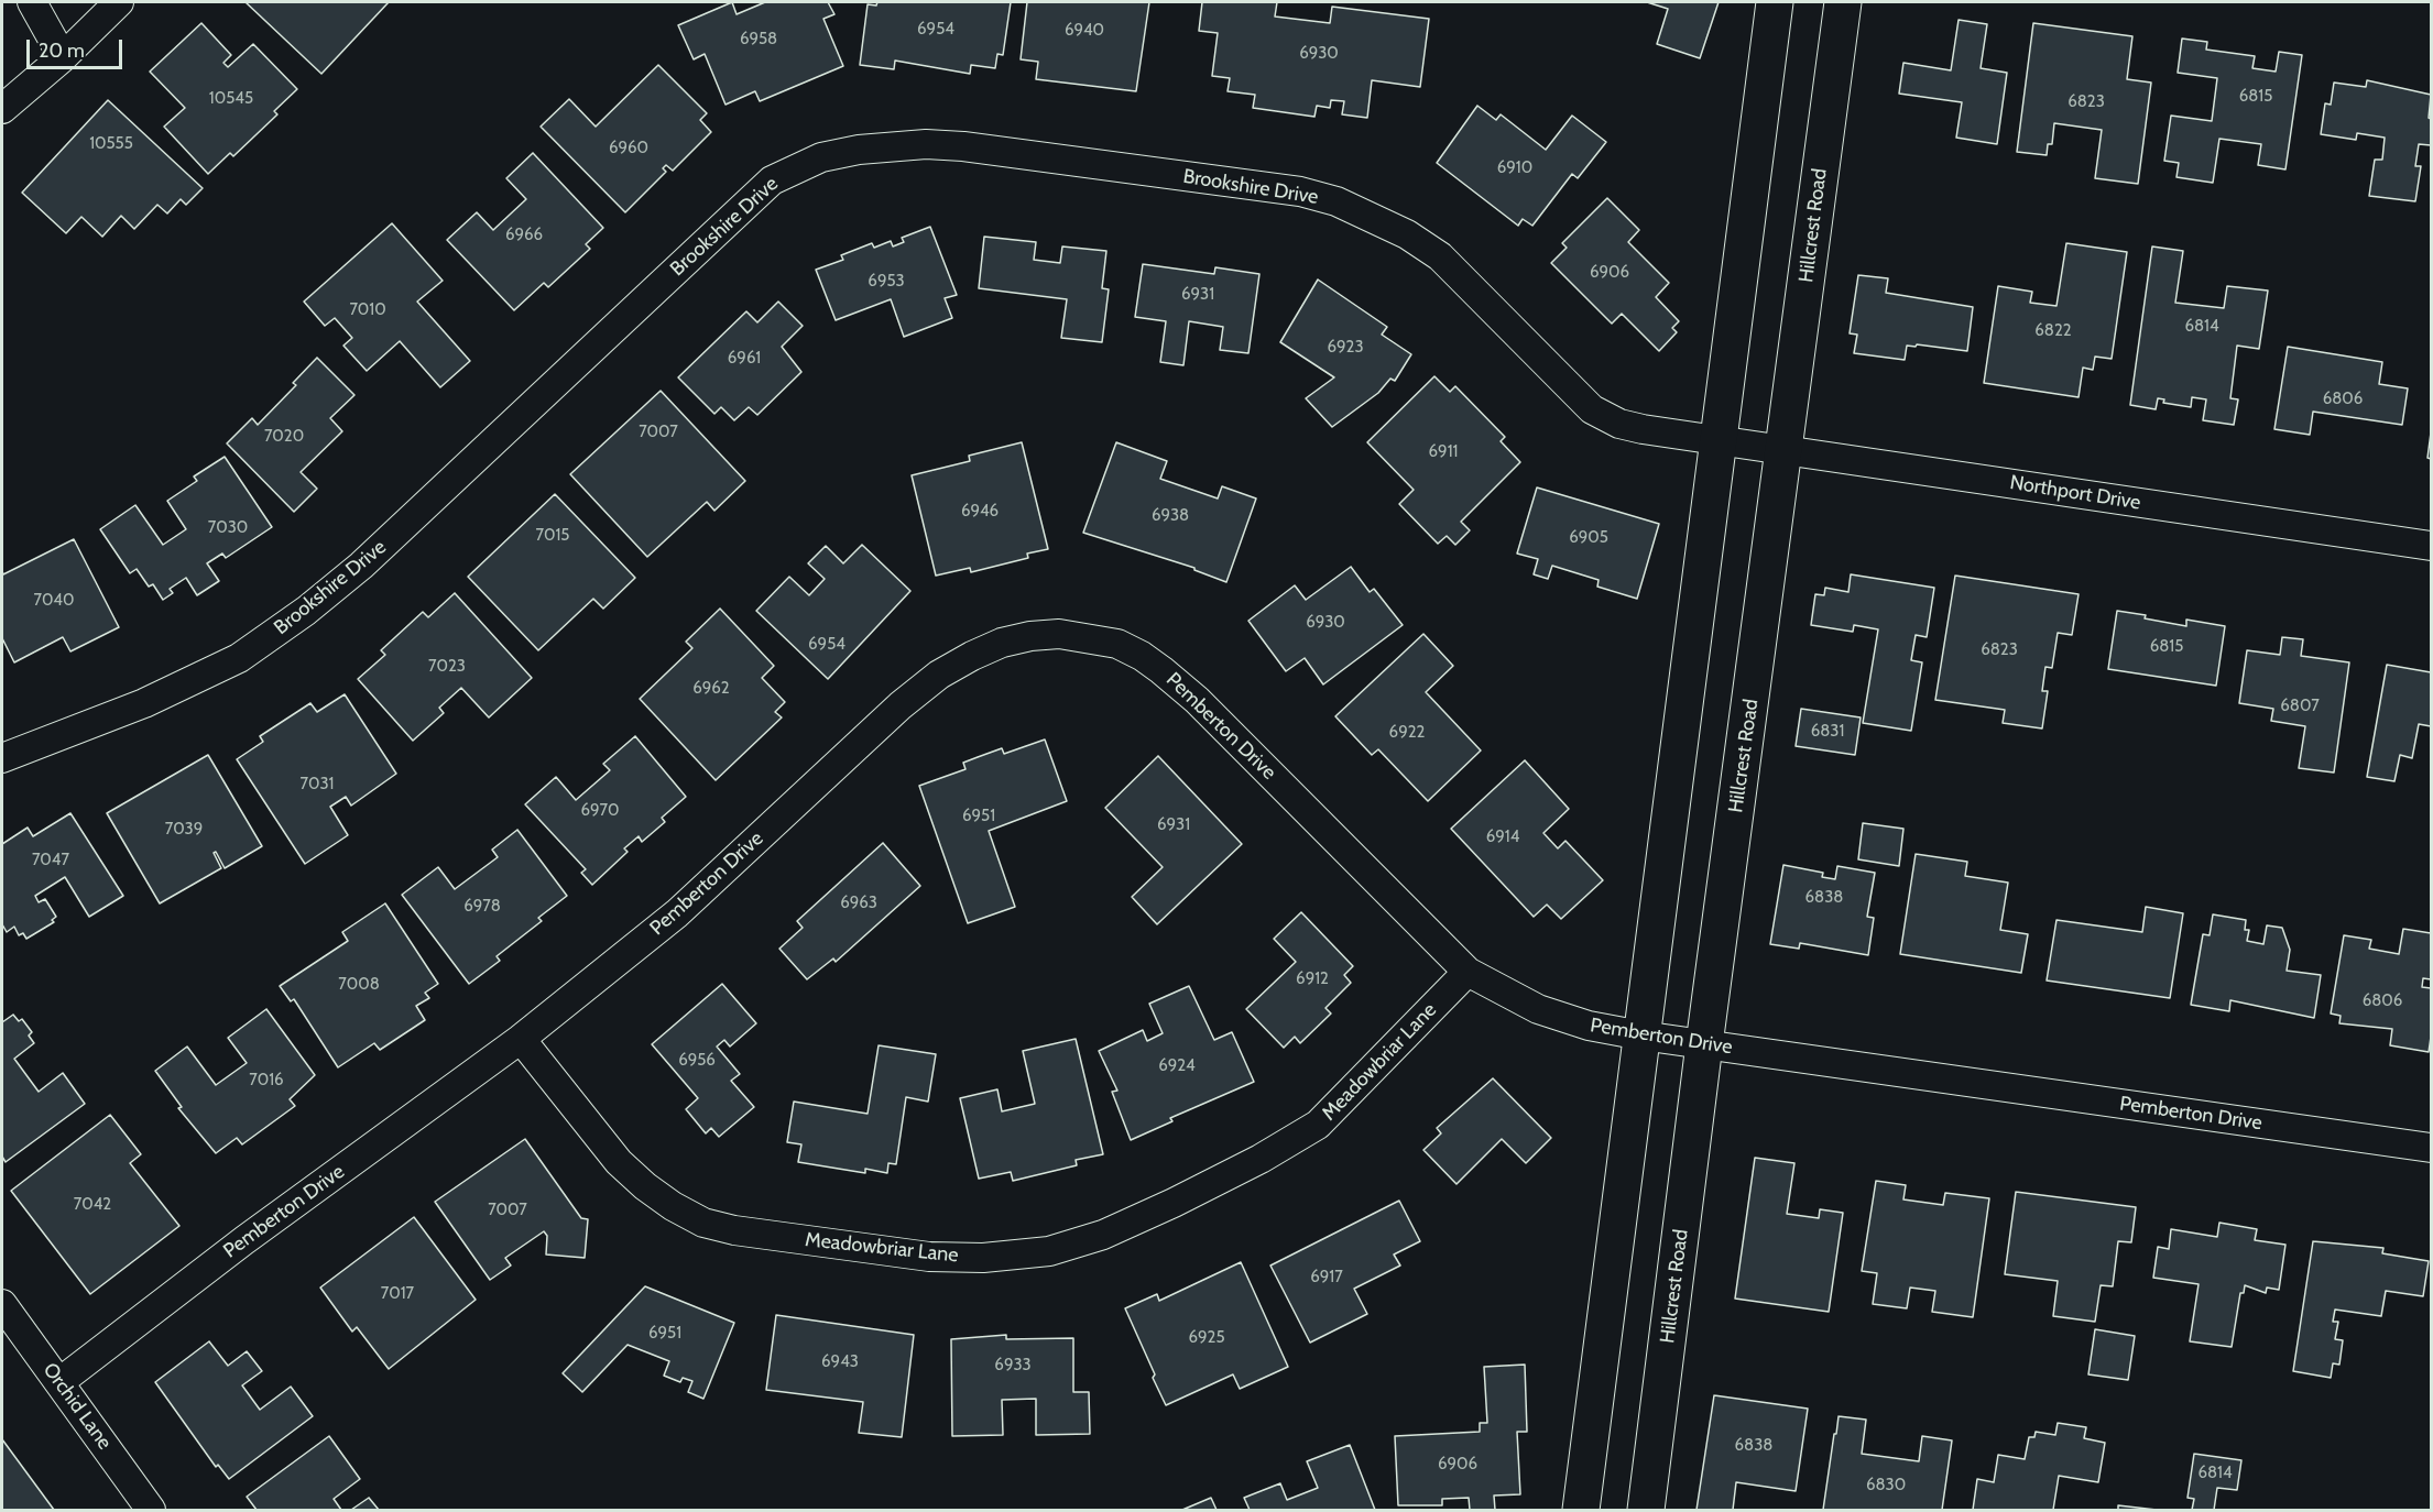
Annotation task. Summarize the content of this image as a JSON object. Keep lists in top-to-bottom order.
{
  "streets": {
    "main road": ["Hillcrest Road"],
    "street": [
      "Brookshire Drive",
      "Northport Drive",
      "Pemberton Drive",
      "Meadowbriar Lane",
      "Orchid Lane"
    ]
  },
  "crossings": [
    ["Brookshire Drive", "Northport Drive"],
    ["Hillcrest Road", "Northport Drive"],
    ["Hillcrest Road", "Pemberton Drive"],
    ["Pemberton Drive", "Meadowbriar Lane"],
    ["Pemberton Drive", "Orchid Lane"]
  ],
  "house_numbers": [
    "6954",
    "6940",
    "6958",
    "6930",
    "6815",
    "10545",
    "6823",
    "10555",
    "6960",
    "6910",
    "6966",
    "6906",
    "6953",
    "6931",
    "7010",
    "6814",
    "6822",
    "6923",
    "6961",
    "6806",
    "7007",
    "7020",
    "6911",
    "6946",
    "6938",
    "7030",
    "7015",
    "6905",
    "7040",
    "6930",
    "6954",
    "6815",
    "6823",
    "7023",
    "6962",
    "6807",
    "6831",
    "6922",
    "7031",
    "6970",
    "6951",
    "6931",
    "7039",
    "6914",
    "7047",
    "6838",
    "6963",
    "6978",
    "6912",
    "7008",
    "6806",
    "6956",
    "6924",
    "7016",
    "7042",
    "7007",
    "6917",
    "7017",
    "6951",
    "6925",
    "6943",
    "6933",
    "6838",
    "6906",
    "6814",
    "6830"
  ],
  "scale_bar": "20 m"
}
